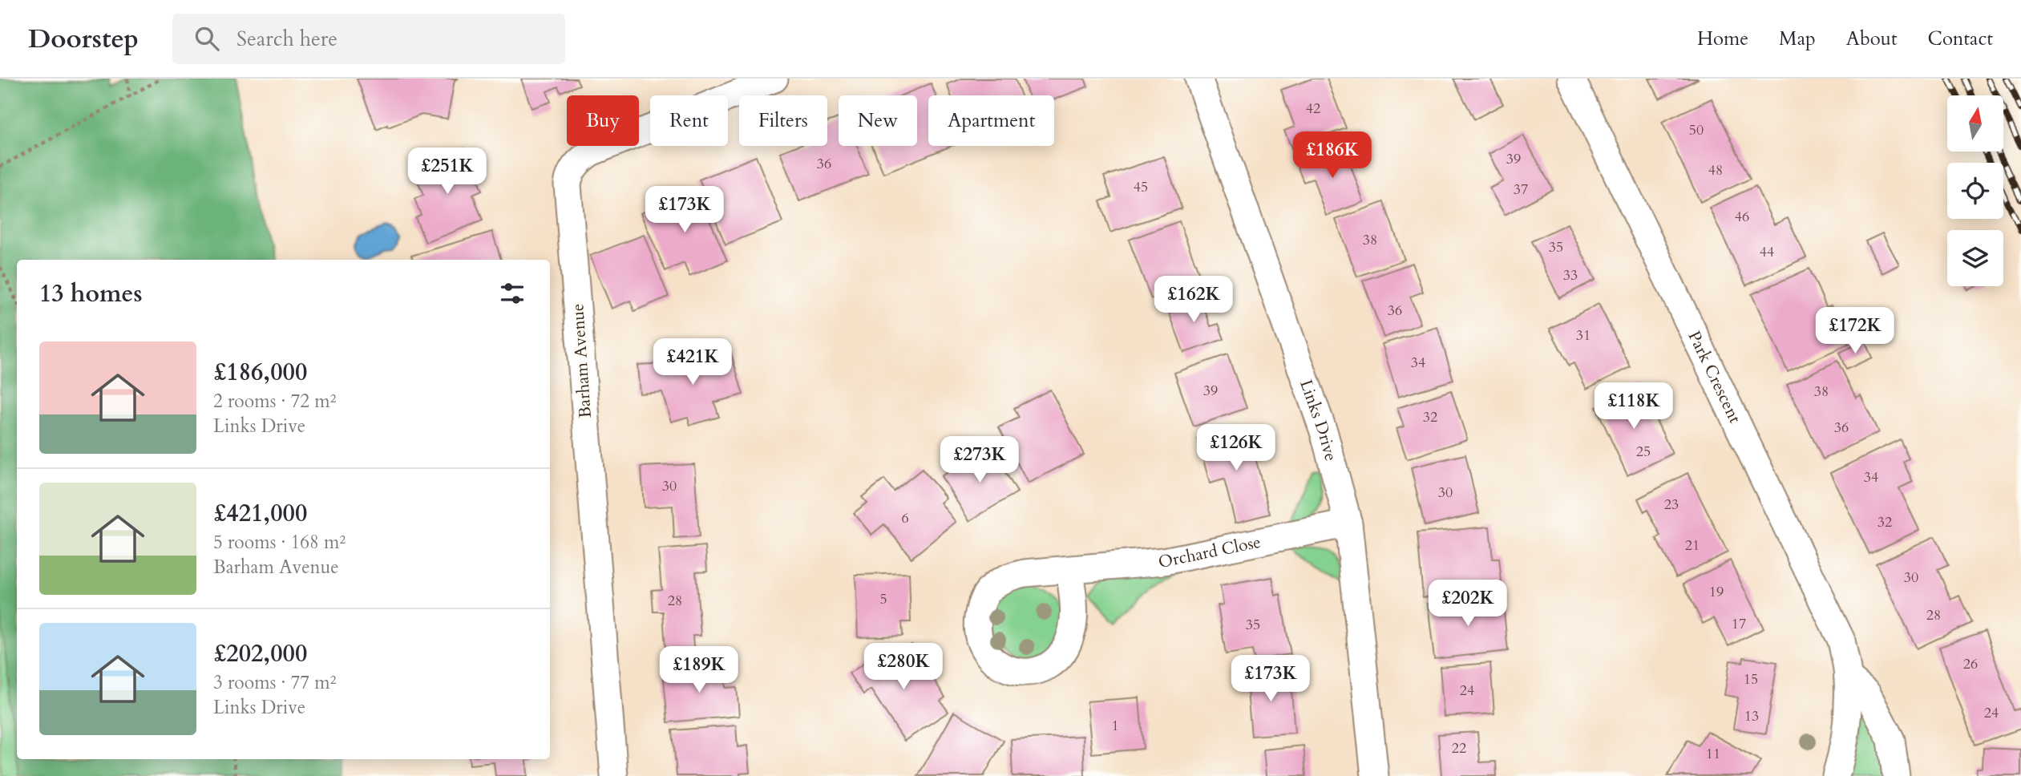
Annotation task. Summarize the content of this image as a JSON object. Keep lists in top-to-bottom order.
{
  "streets": {
    "street": [
      "Barham Avenue",
      "Park Crescent",
      "Links Drive",
      "Orchard Close"
    ]
  },
  "crossings": [
    ["Links Drive", "Orchard Close"]
  ],
  "house_numbers": [
    "42",
    "50",
    "39",
    "36",
    "48",
    "45",
    "37",
    "46",
    "38",
    "35",
    "44",
    "33",
    "36",
    "31",
    "34",
    "39",
    "38",
    "32",
    "36",
    "25",
    "34",
    "30",
    "30",
    "23",
    "6",
    "32",
    "21",
    "30",
    "19",
    "5",
    "28",
    "28",
    "17",
    "35",
    "26",
    "15",
    "24",
    "24",
    "13",
    "1",
    "22",
    "11"
  ],
  "north": "top",
  "page": {
    "header": "Doorstep",
    "search": "Search here",
    "nav": [
      "Home",
      "Map",
      "About",
      "Contact"
    ],
    "chip": [
      "Buy",
      "Rent",
      "Filters",
      "New",
      "Apartment"
    ],
    "price": [
      "£186K",
      "£251K",
      "£173K",
      "£162K",
      "£172K",
      "£421K",
      "£118K",
      "£126K",
      "£273K",
      "£202K",
      "£280K",
      "£189K",
      "£173K"
    ],
    "heading": "13 homes",
    "list": [
      {
        "name": "£186,000",
        "note": "2 rooms · 72 m² · Links Drive"
      },
      {
        "name": "£421,000",
        "note": "5 rooms · 168 m² · Barham Avenue"
      },
      {
        "name": "£202,000",
        "note": "3 rooms · 77 m² · Links Drive"
      }
    ]
  }
}
